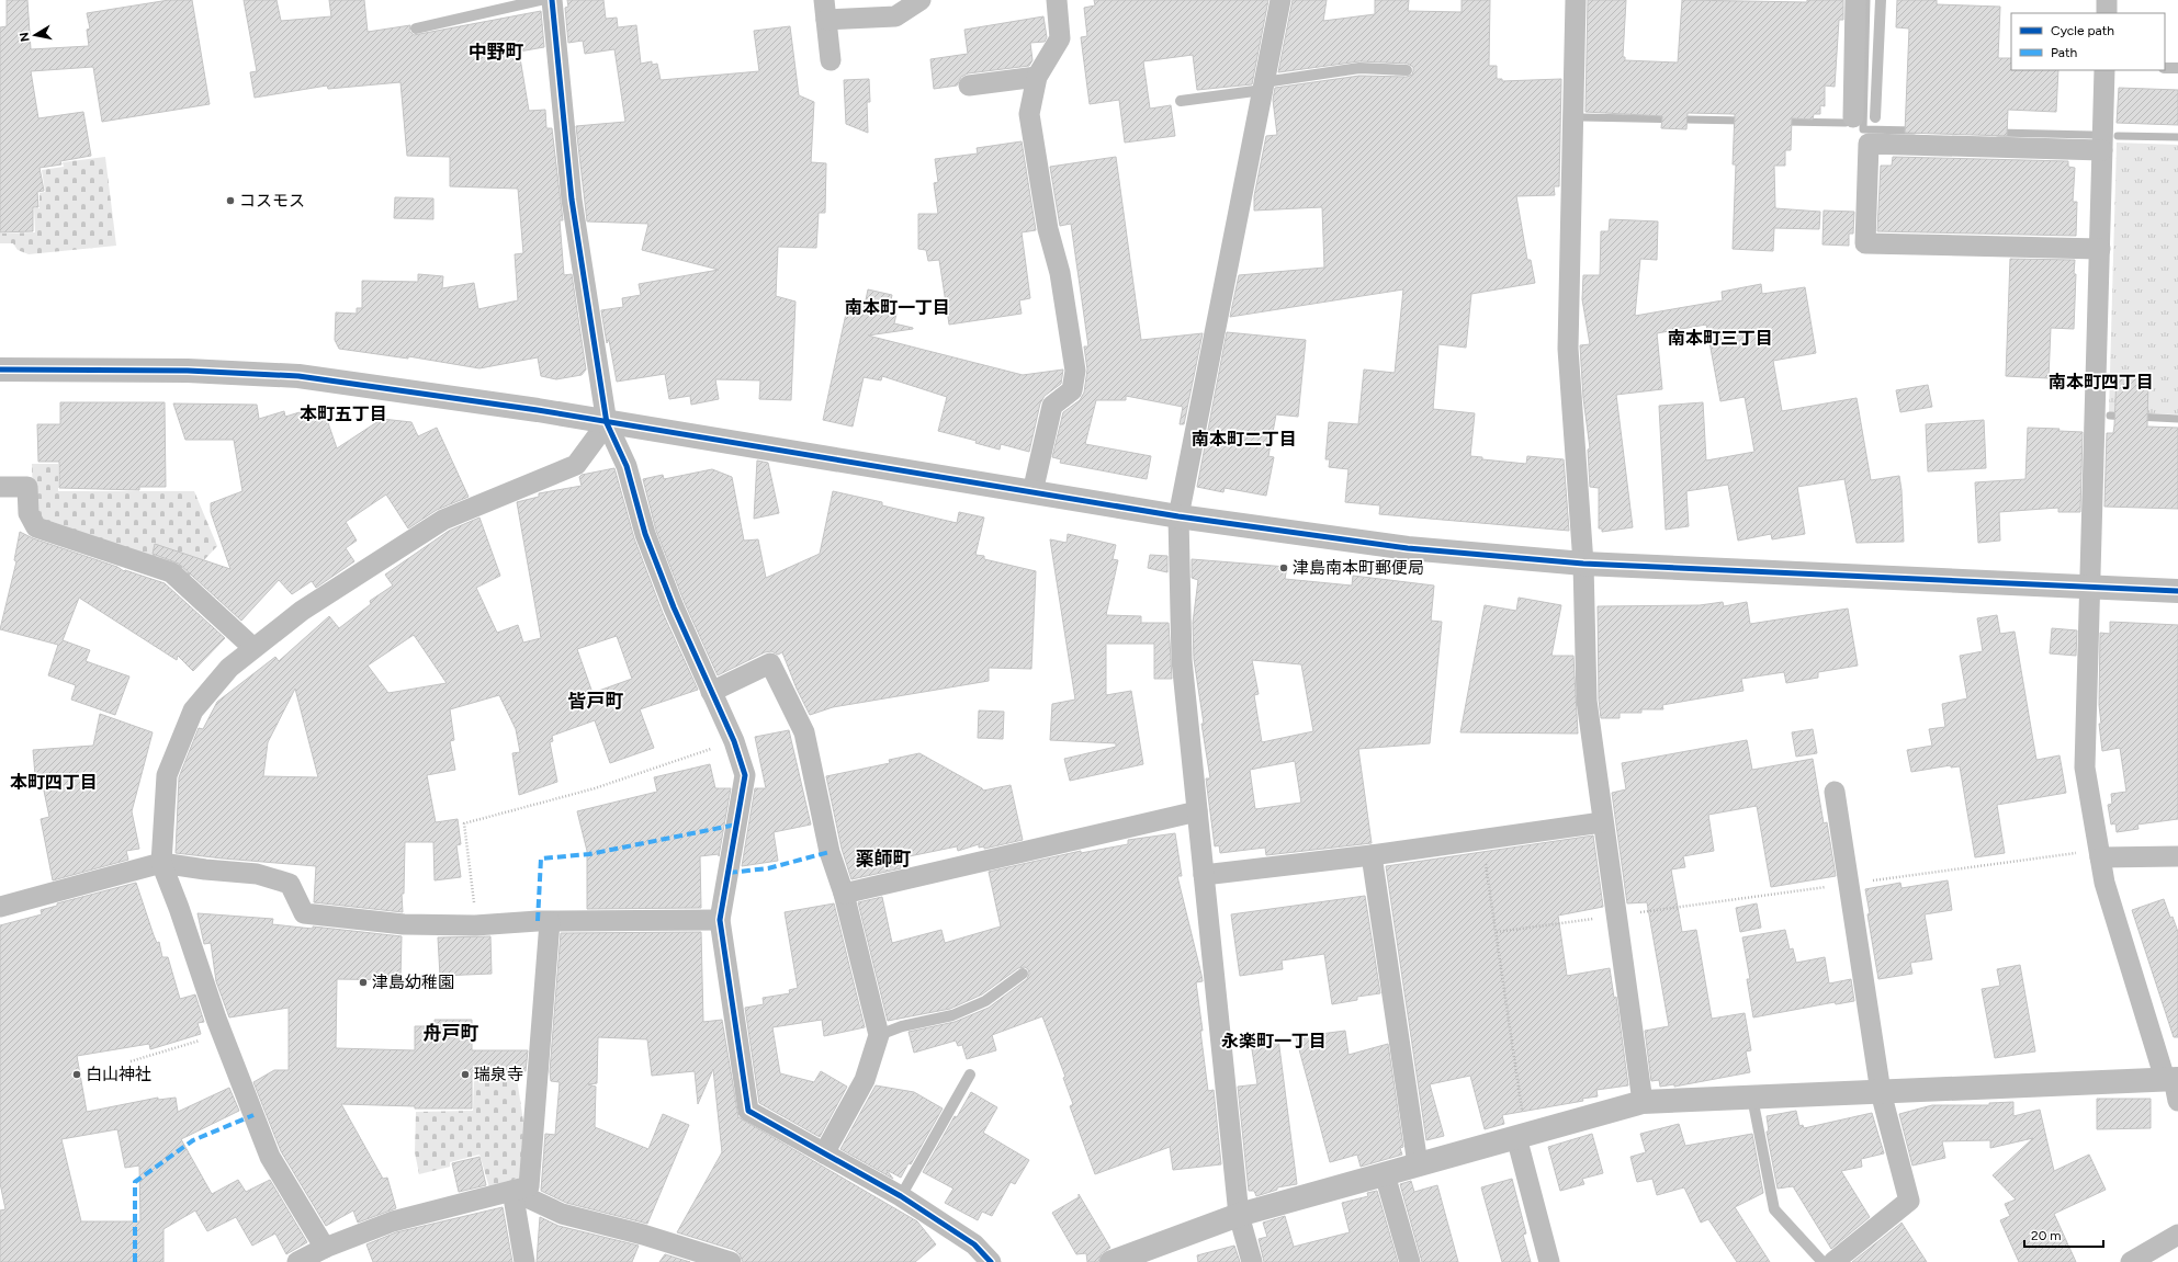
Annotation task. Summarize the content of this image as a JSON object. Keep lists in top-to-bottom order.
{
  "districts": [
    "中野町",
    "南本町一丁目",
    "南本町三丁目",
    "南本町四丁目",
    "本町五丁目",
    "南本町二丁目",
    "皆戸町",
    "本町四丁目",
    "薬師町",
    "舟戸町",
    "永楽町一丁目"
  ],
  "places": [
    "コスモス",
    "津島南本町郵便局",
    "津島幼稚園",
    "白山神社",
    "瑞泉寺"
  ],
  "legend": ["Cycle path", "Path"],
  "scale_bar": "20 m",
  "north": "left"
}
